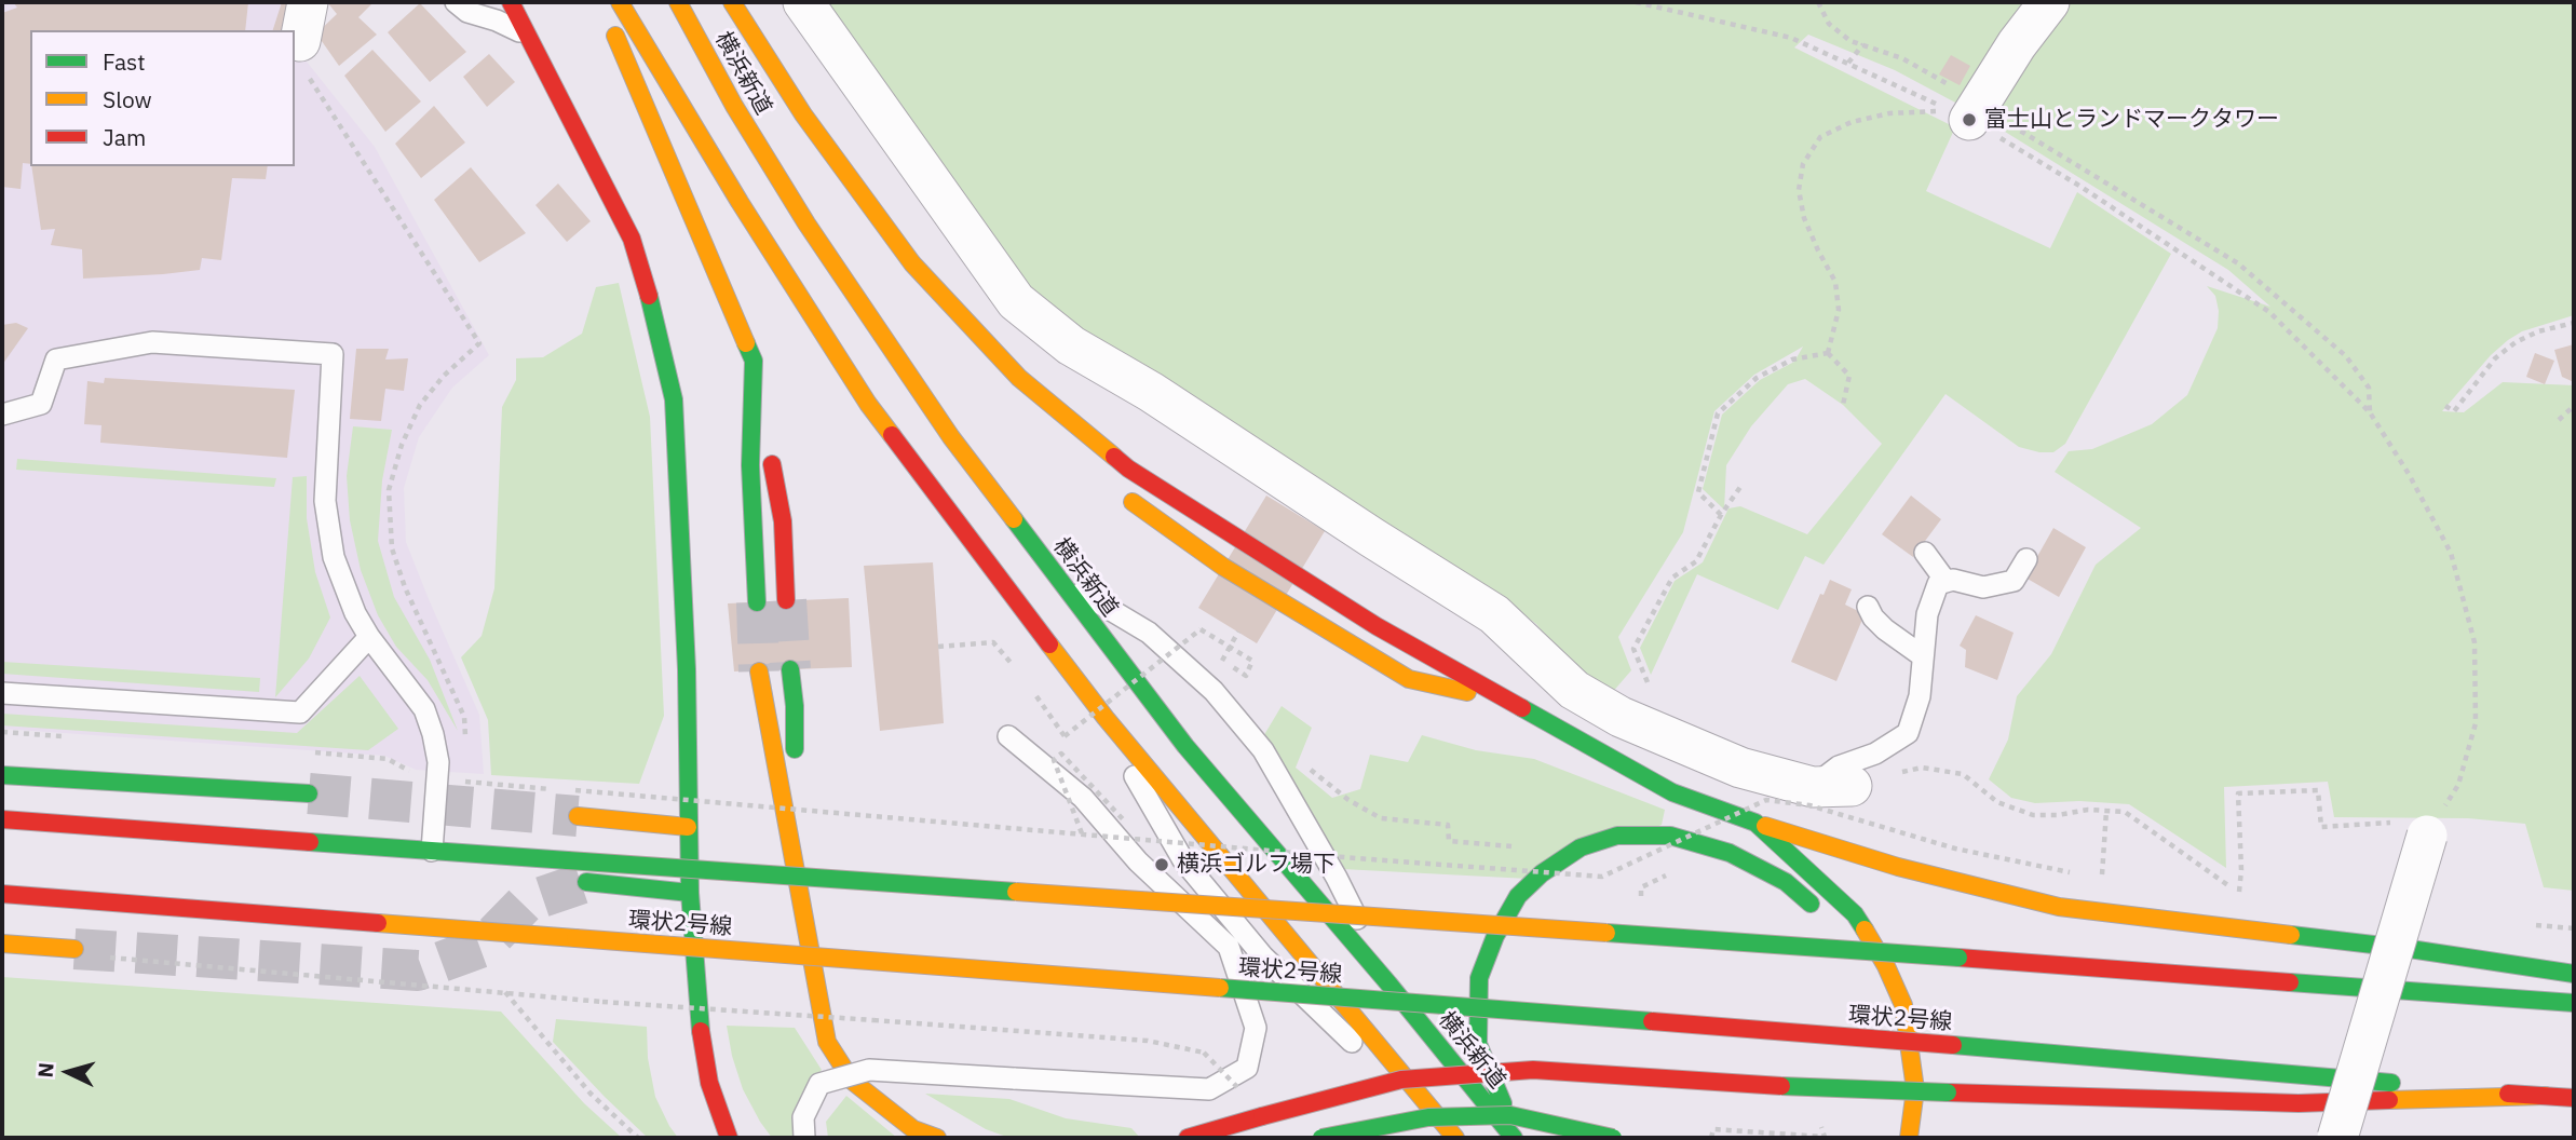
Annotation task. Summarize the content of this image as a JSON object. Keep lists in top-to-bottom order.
{
  "streets": {
    "main road": ["横浜新道", "環状2号線"]
  },
  "places": ["富士山とランドマークタワー", "横浜ゴルフ場下"],
  "legend": ["Fast", "Slow", "Jam"],
  "north": "left"
}
